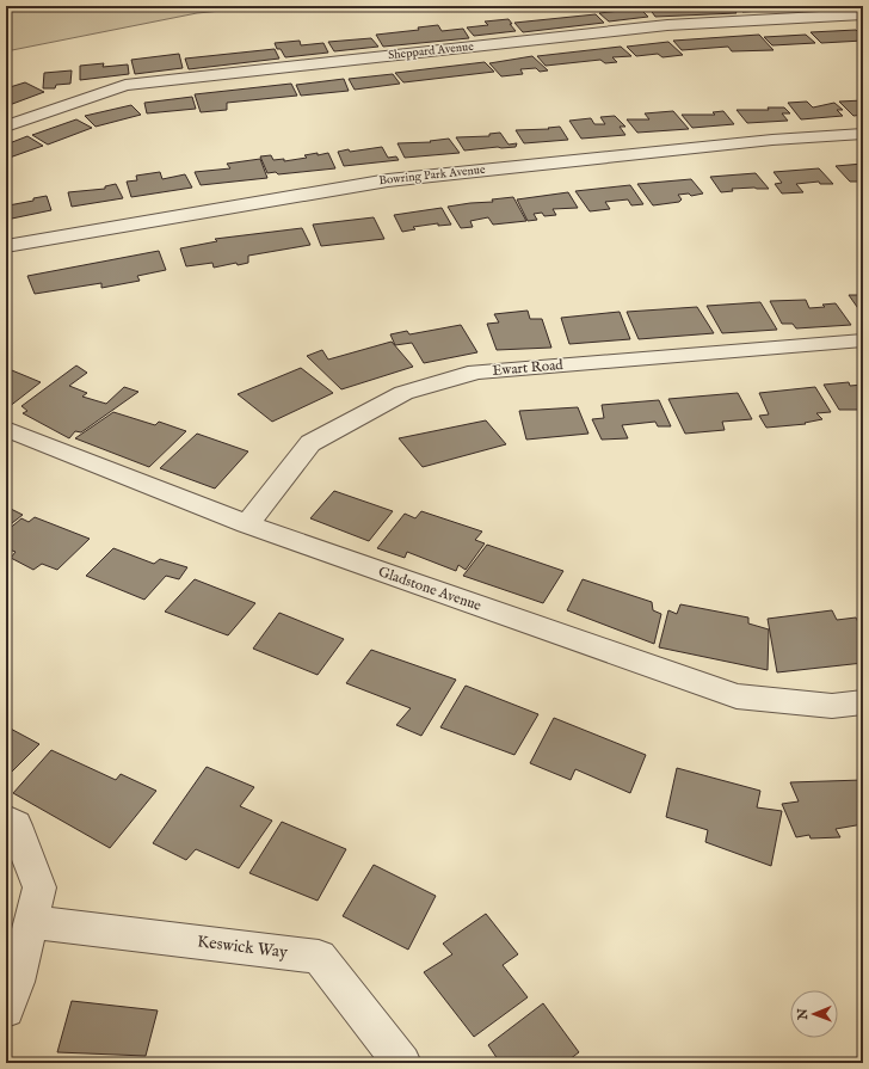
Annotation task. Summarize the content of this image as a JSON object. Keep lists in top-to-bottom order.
{
  "streets": {
    "street": [
      "Sheppard Avenue",
      "Bowring Park Avenue",
      "Ewart Road",
      "Gladstone Avenue",
      "Keswick Way"
    ]
  },
  "crossings": [
    ["Ewart Road", "Gladstone Avenue"]
  ],
  "north": "left"
}
